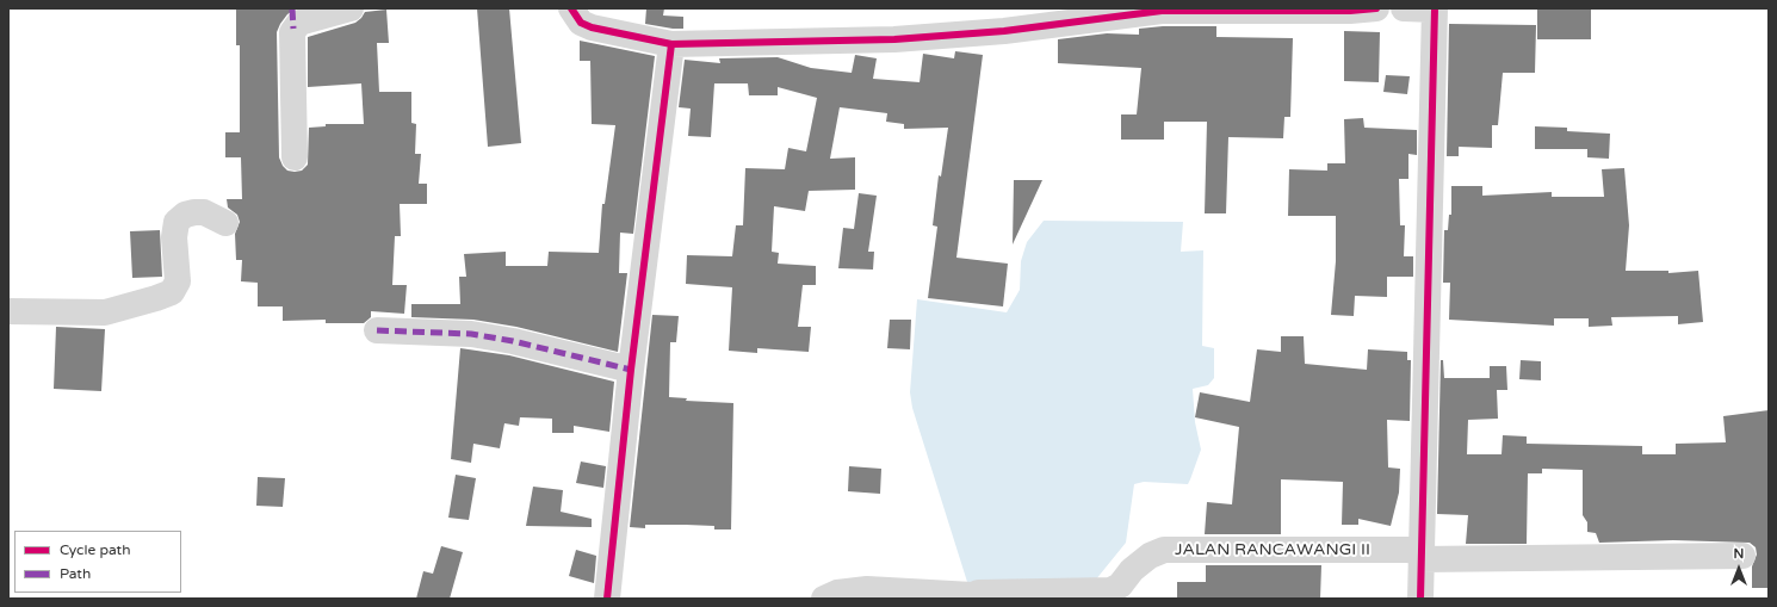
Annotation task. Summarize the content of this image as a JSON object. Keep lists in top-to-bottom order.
{
  "streets": {
    "street": ["JALAN RANCAWANGI II"]
  },
  "legend": ["Cycle path", "Path"],
  "north": "top"
}
